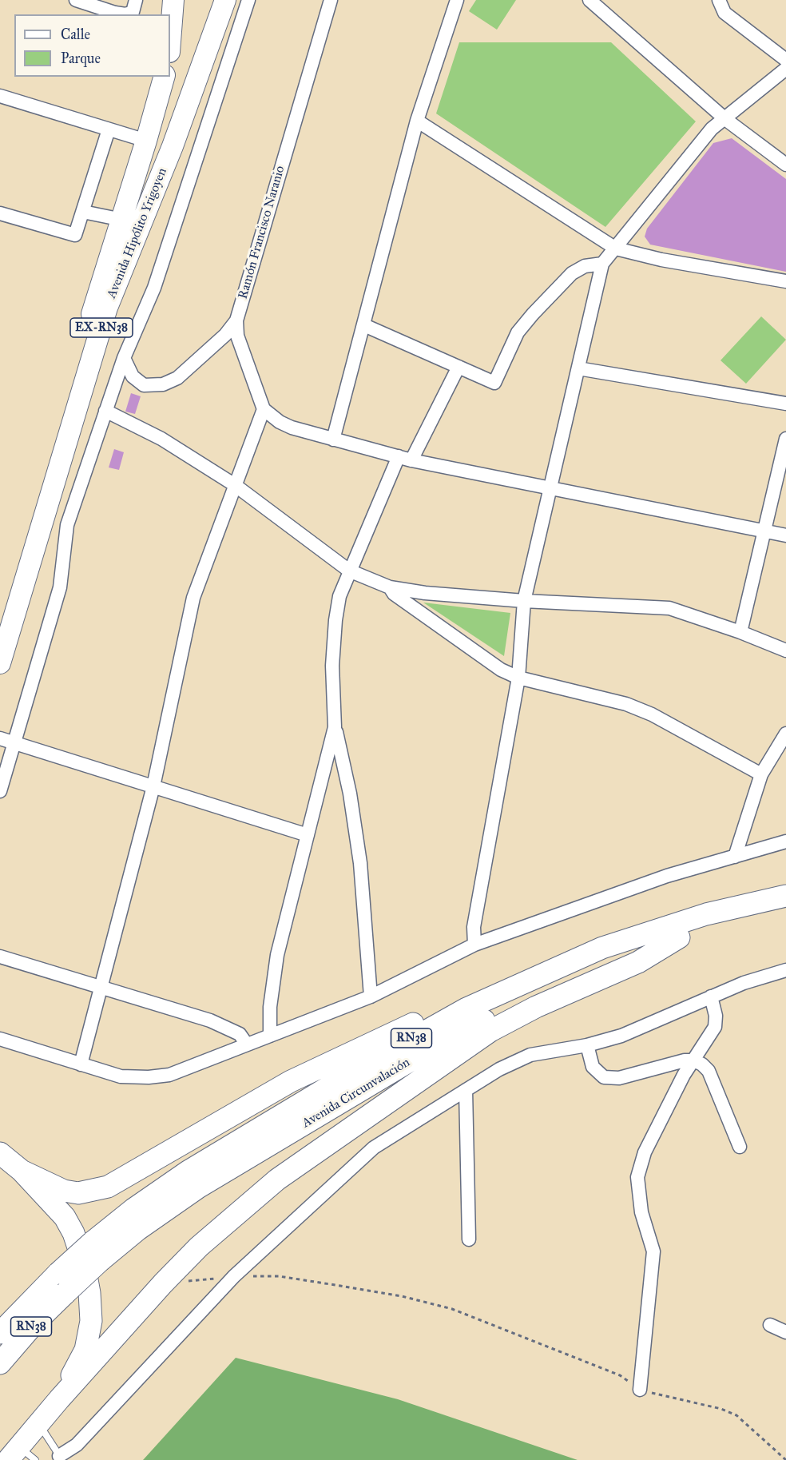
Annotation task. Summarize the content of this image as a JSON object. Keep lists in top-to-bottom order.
{
  "streets": {
    "highway": ["RN38", "Avenida Circunvalación"],
    "main road": ["Avenida Hipólito Yrigoyen", "EX-RN38"],
    "street": ["Ramón Francisco Naranio"]
  },
  "legend": ["Calle", "Parque"]
}
